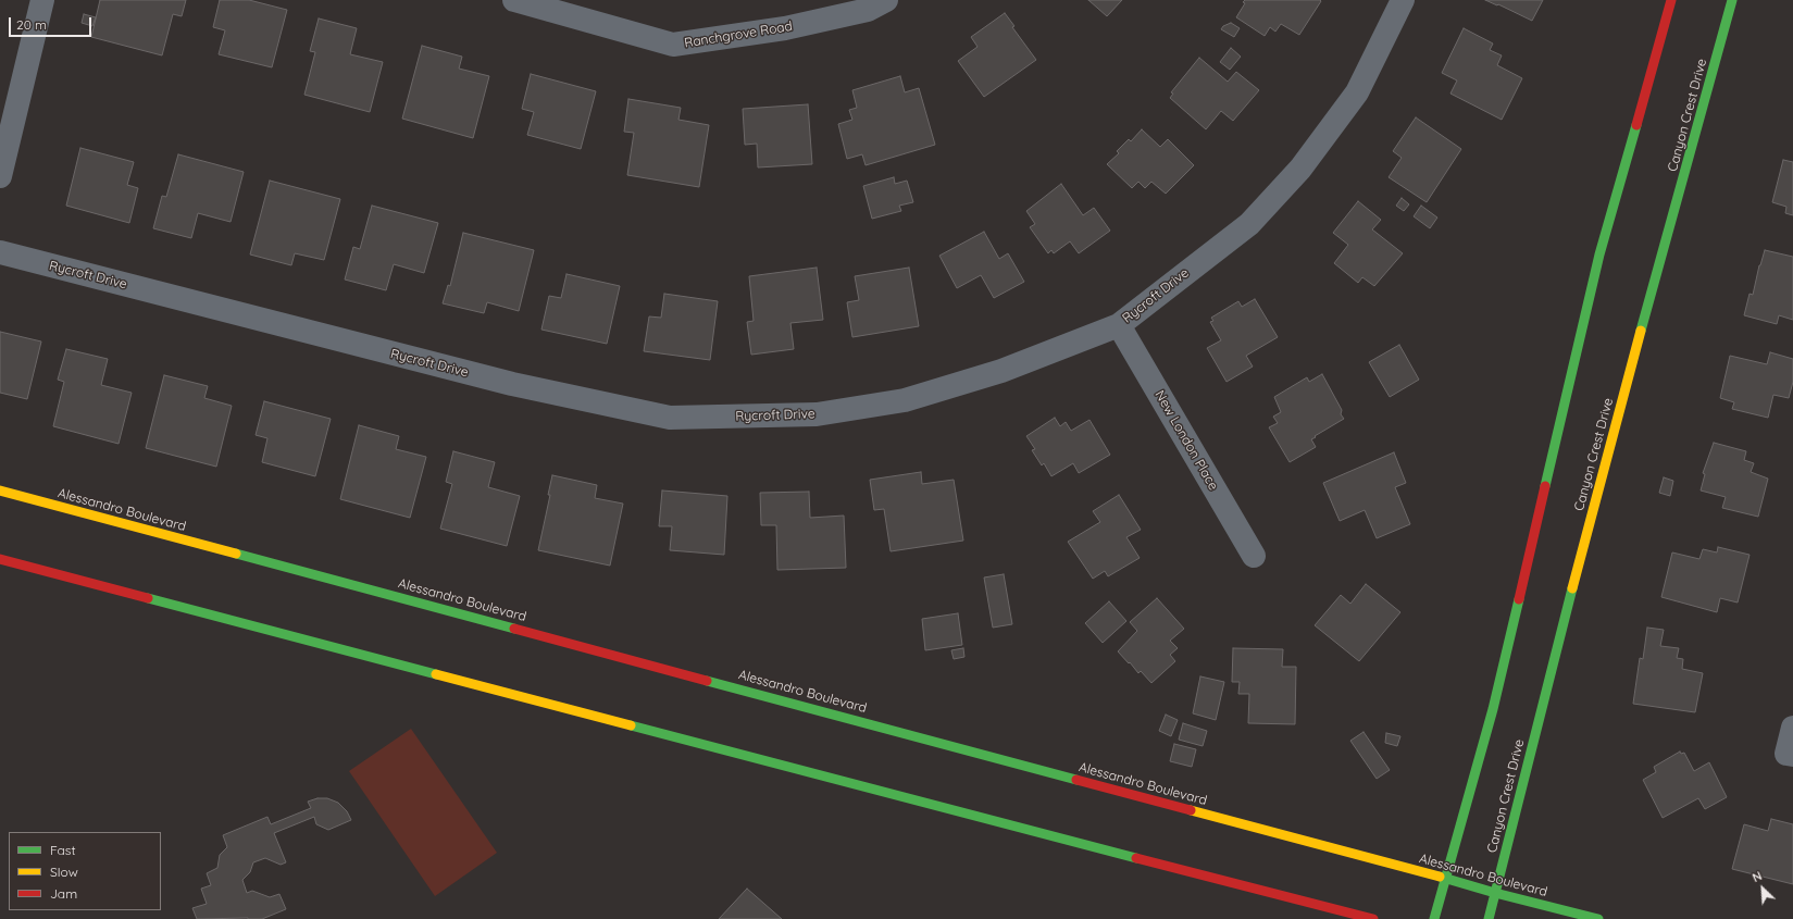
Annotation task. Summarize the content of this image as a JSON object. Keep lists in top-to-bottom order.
{
  "streets": {
    "main road": ["Canyon Crest Drive", "Alessandro Boulevard"],
    "street": ["Ranchgrove Road", "Rycroft Drive", "New London Place"]
  },
  "crossings": [
    ["Canyon Crest Drive", "Alessandro Boulevard"],
    ["Rycroft Drive", "New London Place"]
  ],
  "legend": ["Fast", "Slow", "Jam"],
  "scale_bar": "20 m",
  "north": "top left"
}
